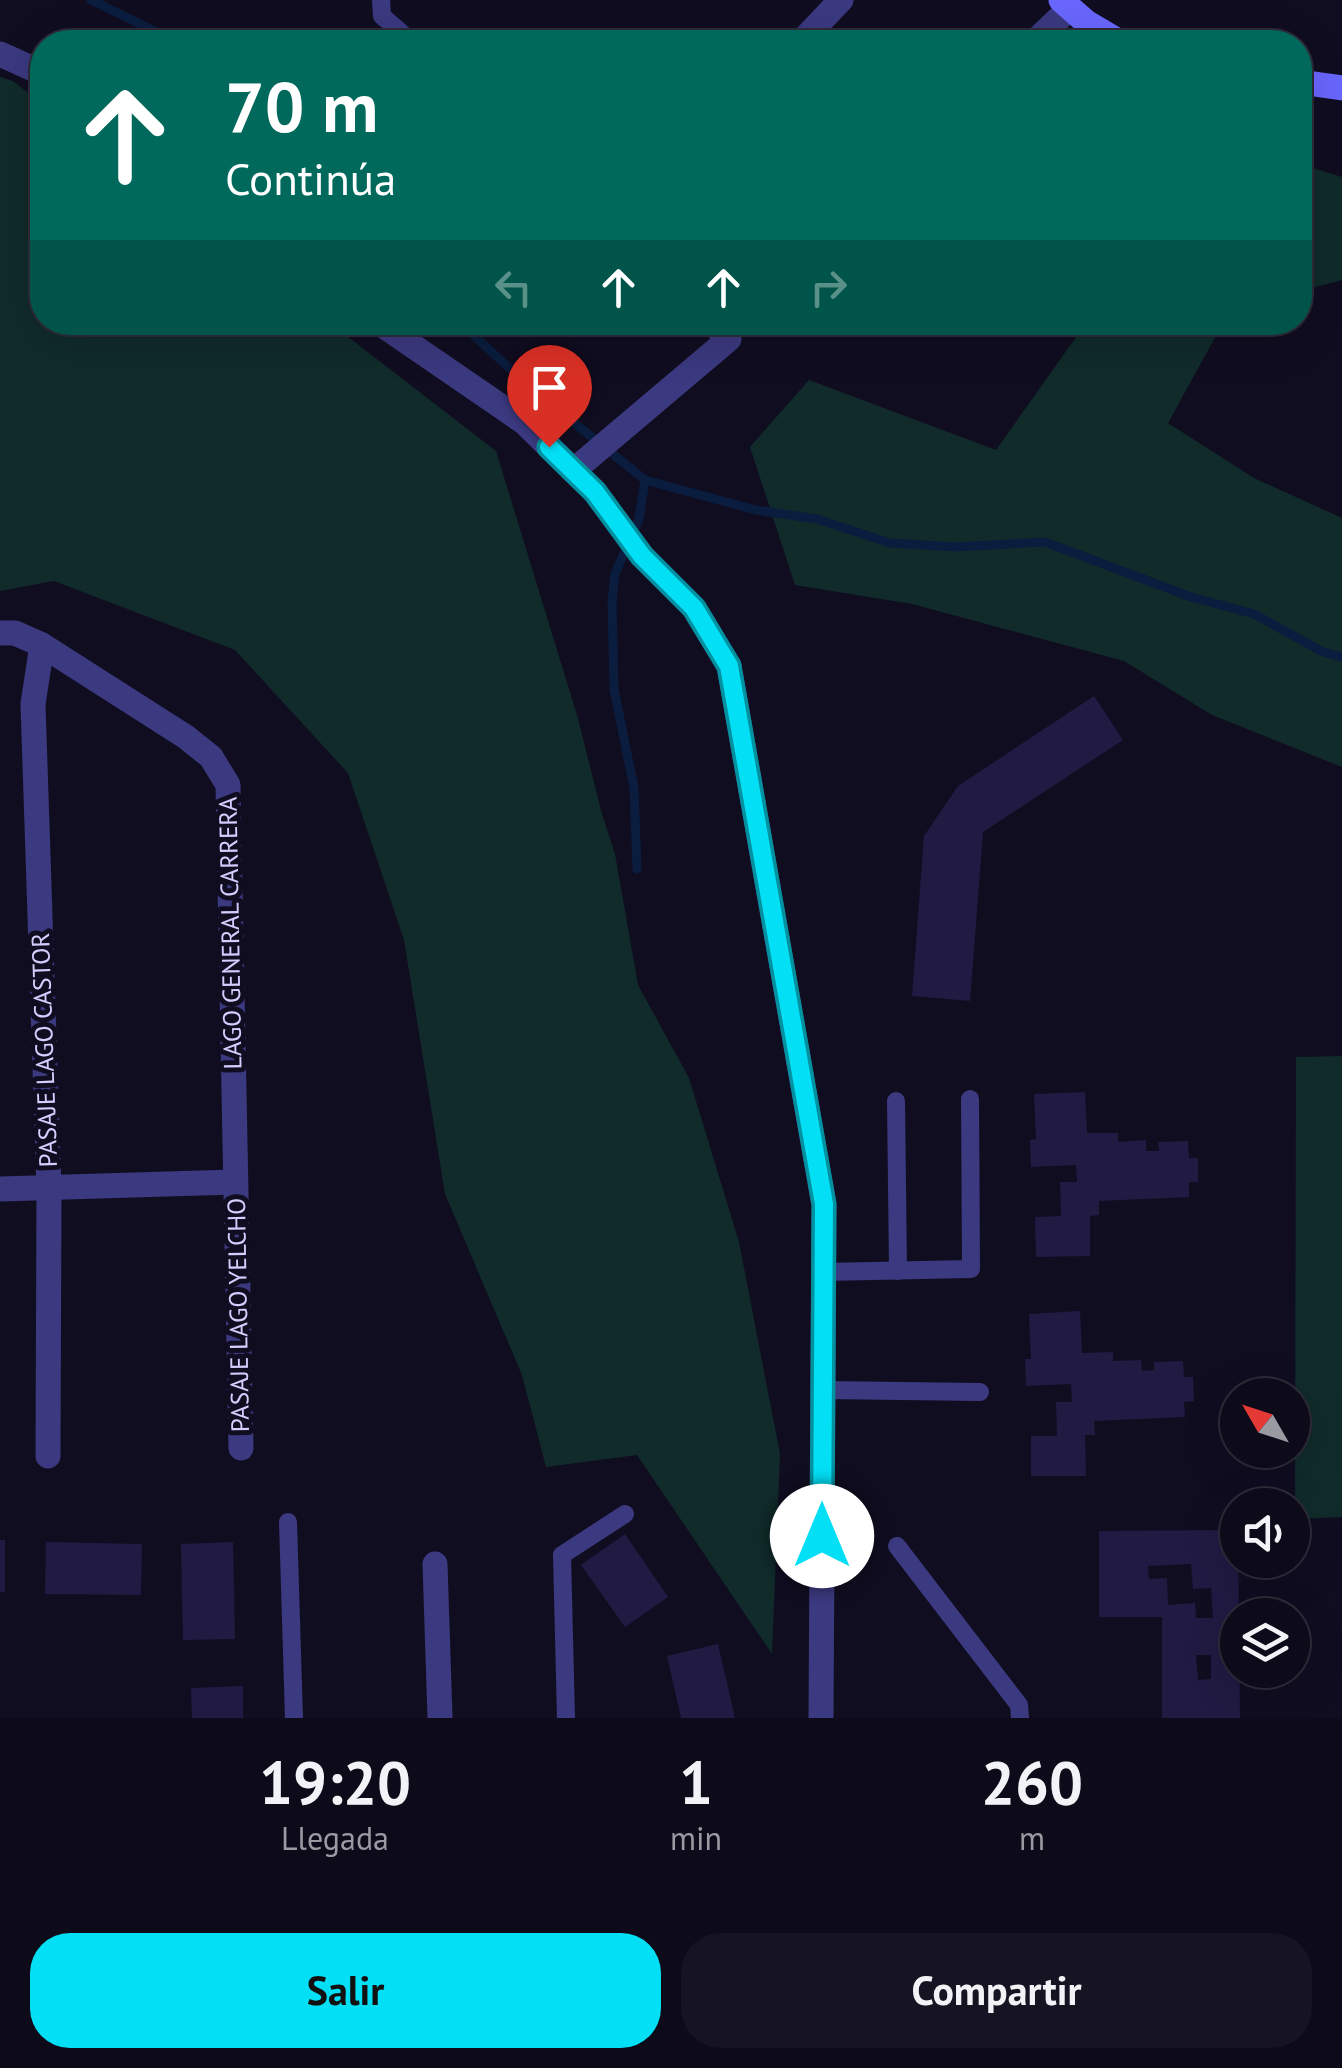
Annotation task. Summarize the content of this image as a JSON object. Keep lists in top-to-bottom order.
{
  "streets": {
    "street": ["LAGO GENERAL CARRERA", "PASAJE LAGO CASTOR", "PASAJE LAGO YELCHO"]
  },
  "crossings": [
    ["LAGO GENERAL CARRERA", "PASAJE LAGO CASTOR"],
    ["LAGO GENERAL CARRERA", "PASAJE LAGO YELCHO"]
  ],
  "north": "top left",
  "page": {
    "turn": ["70 m", "Continúa"],
    "eta": [
      "19:20",
      "Llegada",
      "1",
      "min",
      "260",
      "m"
    ],
    "buttons": ["Salir", "Compartir"]
  }
}
